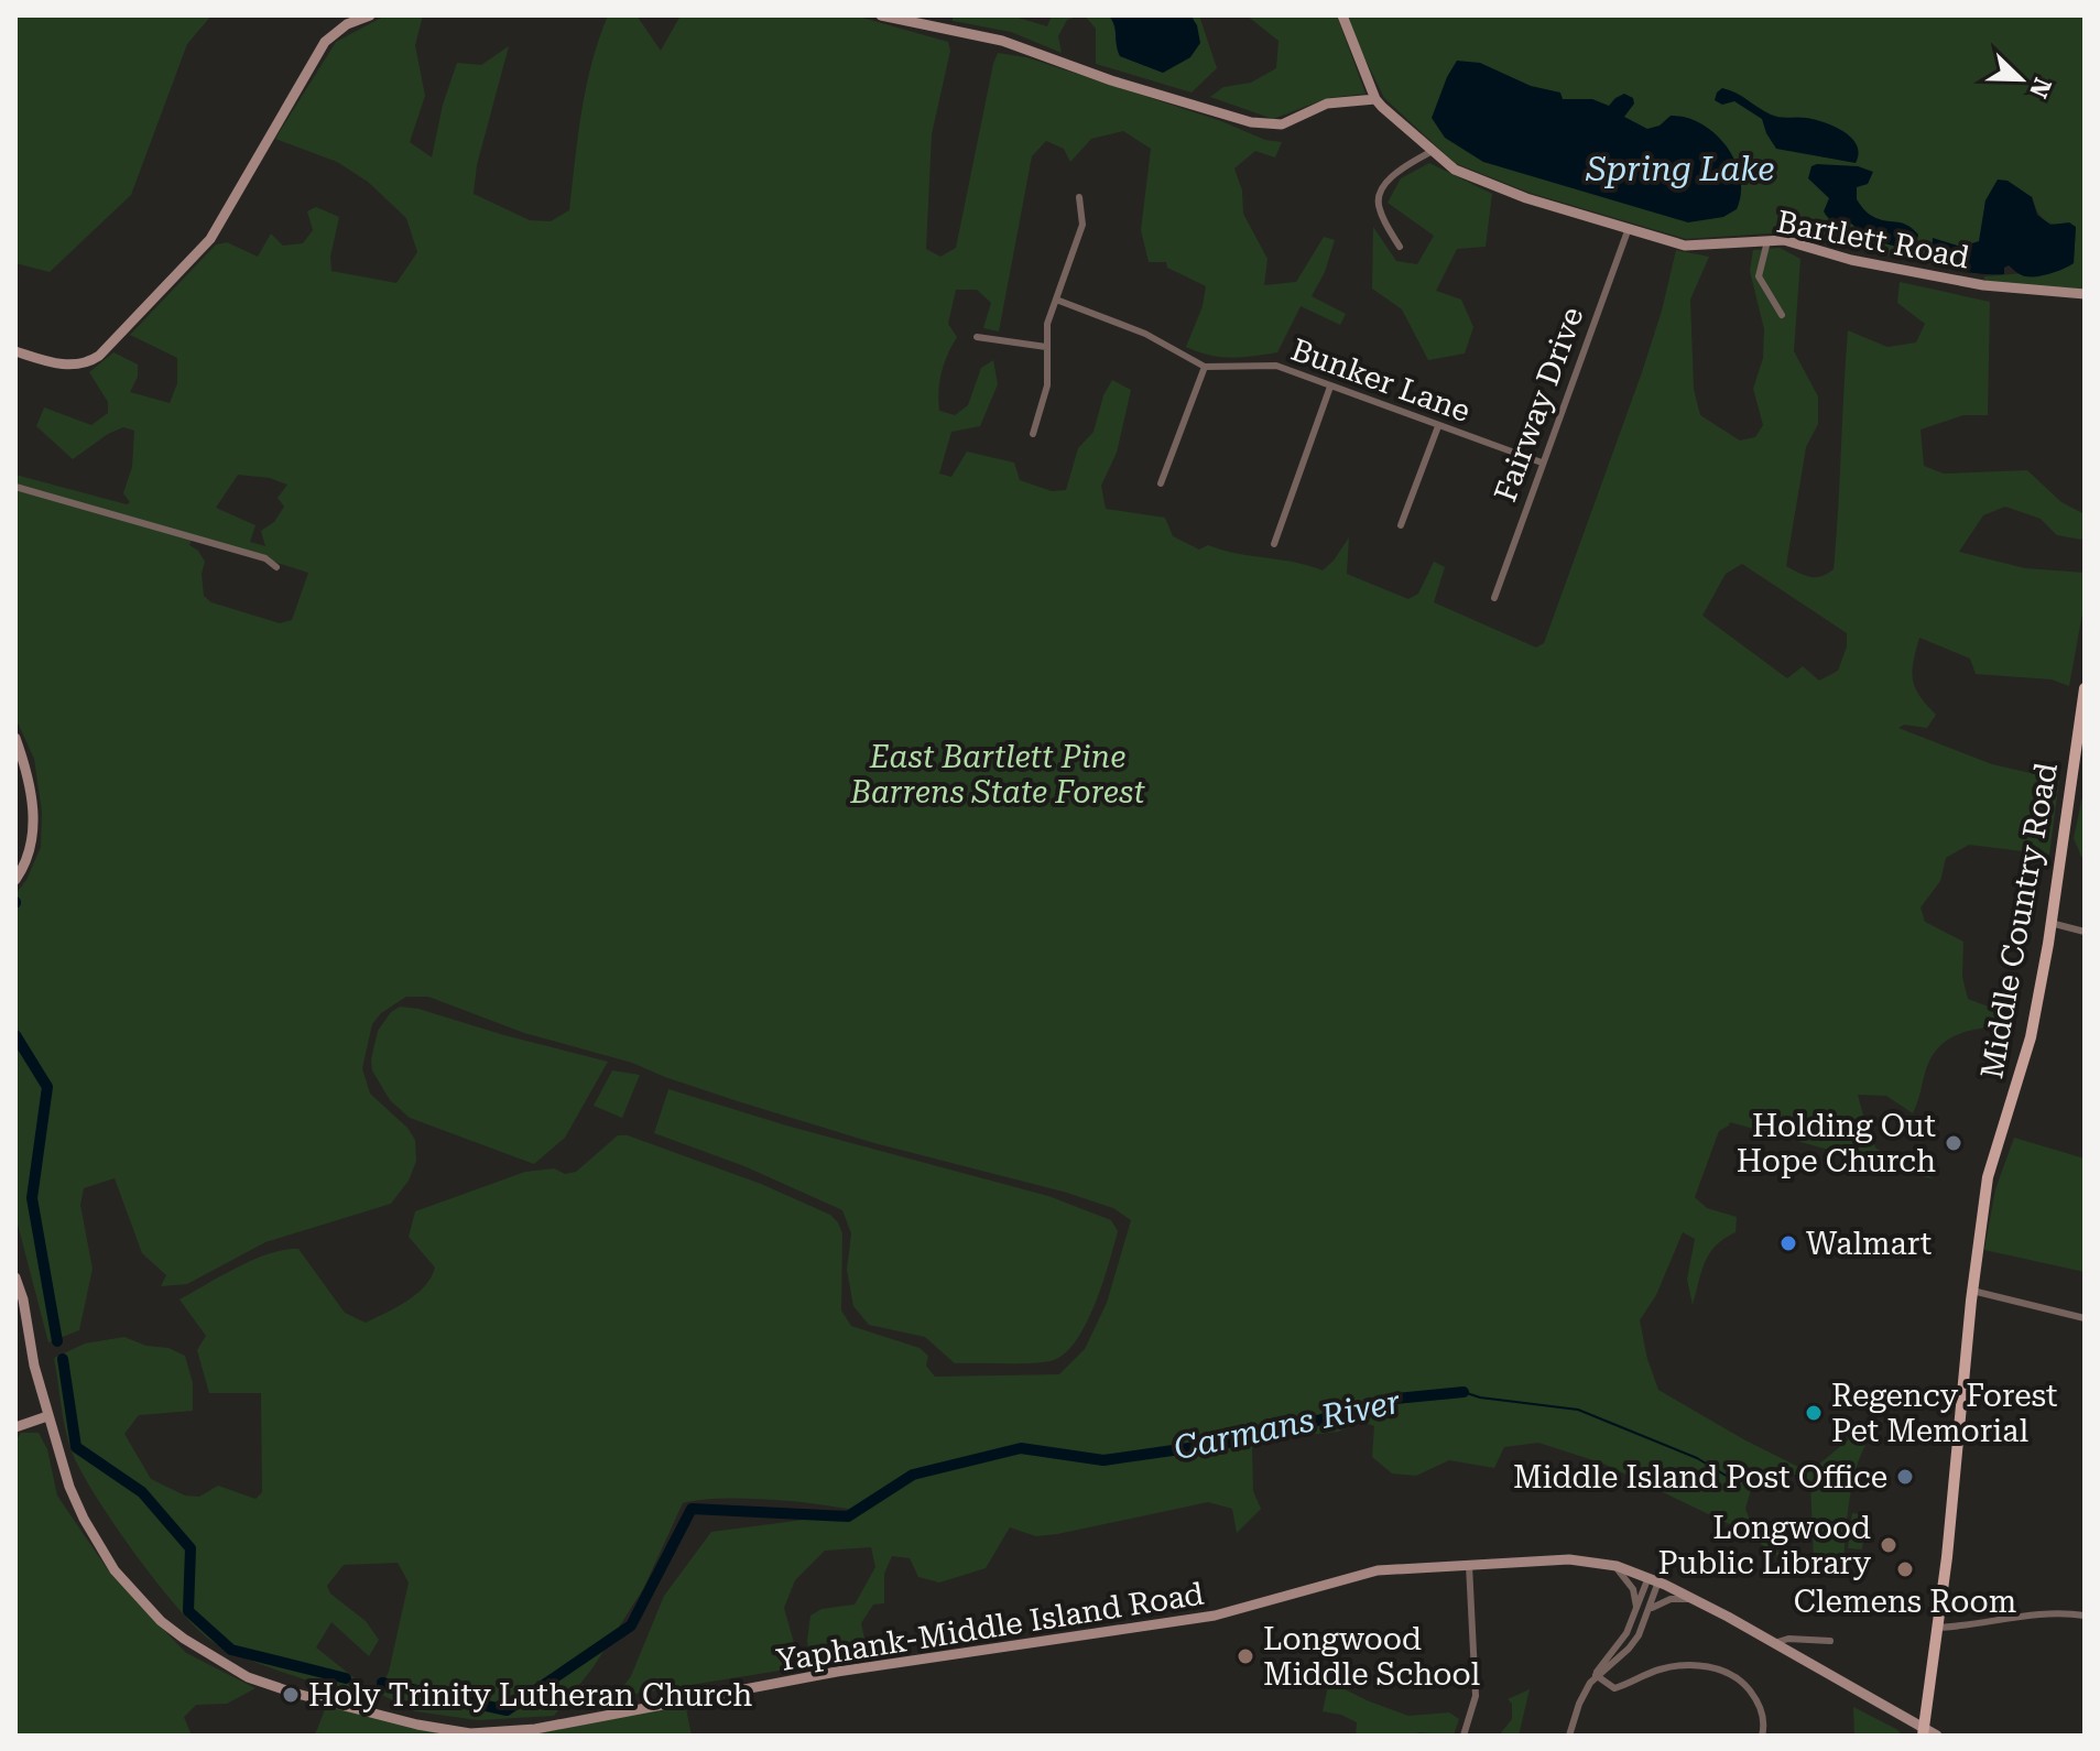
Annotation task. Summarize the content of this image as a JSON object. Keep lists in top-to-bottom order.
{
  "streets": {
    "main road": ["Bartlett Road", "Middle Country Road", "Yaphank-Middle Island Road"],
    "street": ["Bunker Lane", "Fairway Drive"]
  },
  "crossings": [
    ["Bartlett Road", "Fairway Drive"],
    ["Bunker Lane", "Fairway Drive"],
    ["Middle Country Road", "Yaphank-Middle Island Road"]
  ],
  "water": ["Spring Lake", "Carmans River"],
  "parks": ["East Bartlett Pine Barrens State Forest"],
  "places": [
    "Holding Out Hope Church",
    "Walmart",
    "Regency Forest Pet Memorial",
    "Middle Island Post Office",
    "Longwood Public Library",
    "Clemens Room",
    "Longwood Middle School",
    "Holy Trinity Lutheran Church"
  ],
  "north": "bottom right"
}
